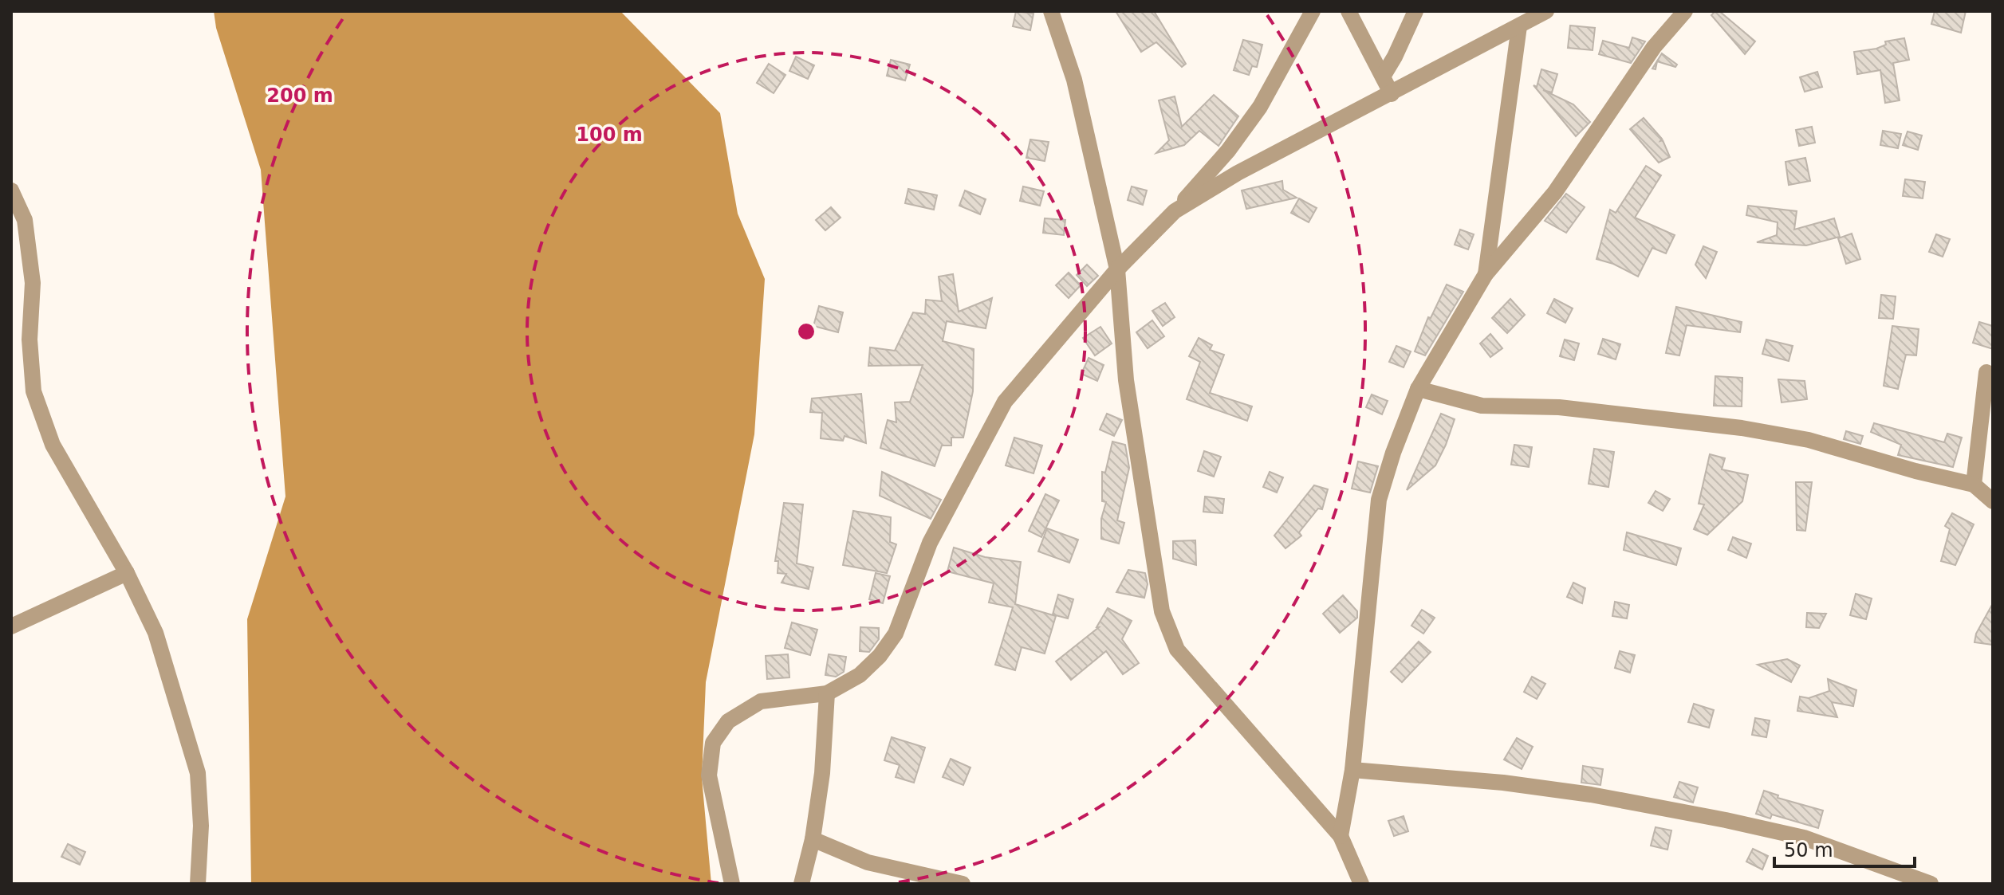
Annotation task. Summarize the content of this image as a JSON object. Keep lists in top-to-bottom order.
{
  "scale_bar": "50 m",
  "rings": ["200 m", "100 m"]
}
